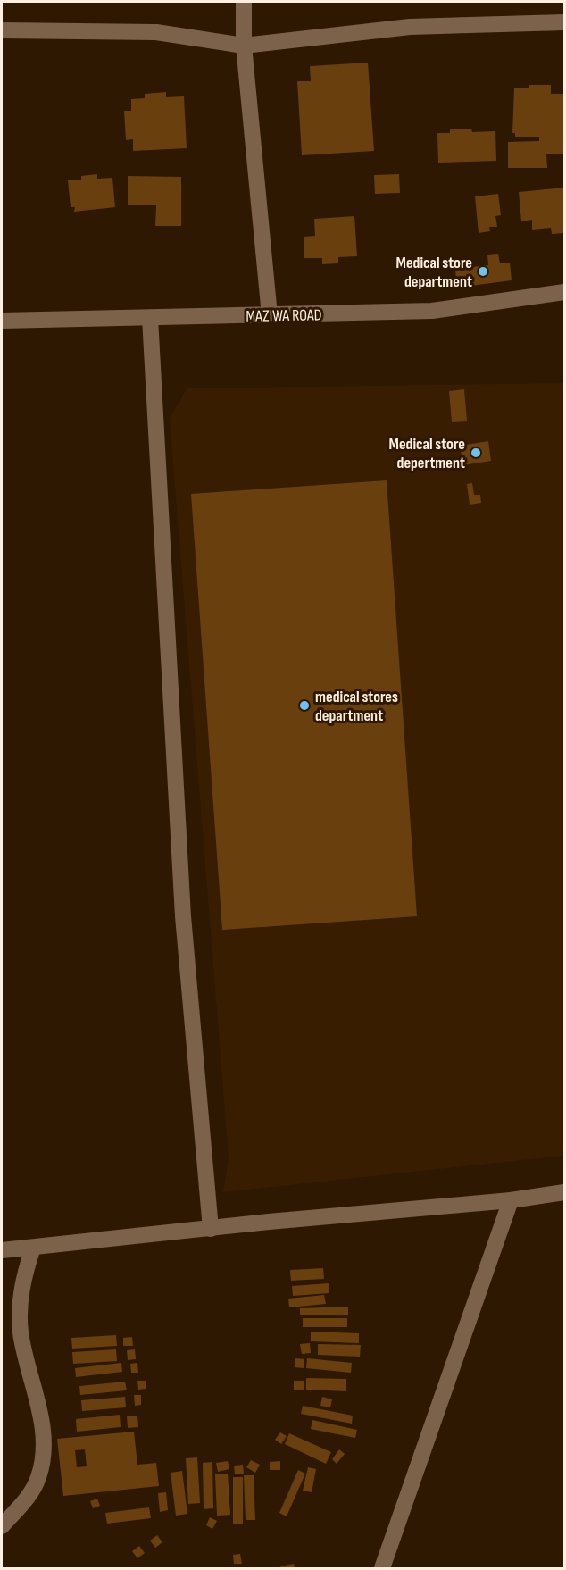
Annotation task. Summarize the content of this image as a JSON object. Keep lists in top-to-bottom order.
{
  "streets": {
    "street": ["MAZIWA ROAD"]
  },
  "places": ["Medical store department", "Medical store depertment", "medical stores department"]
}
